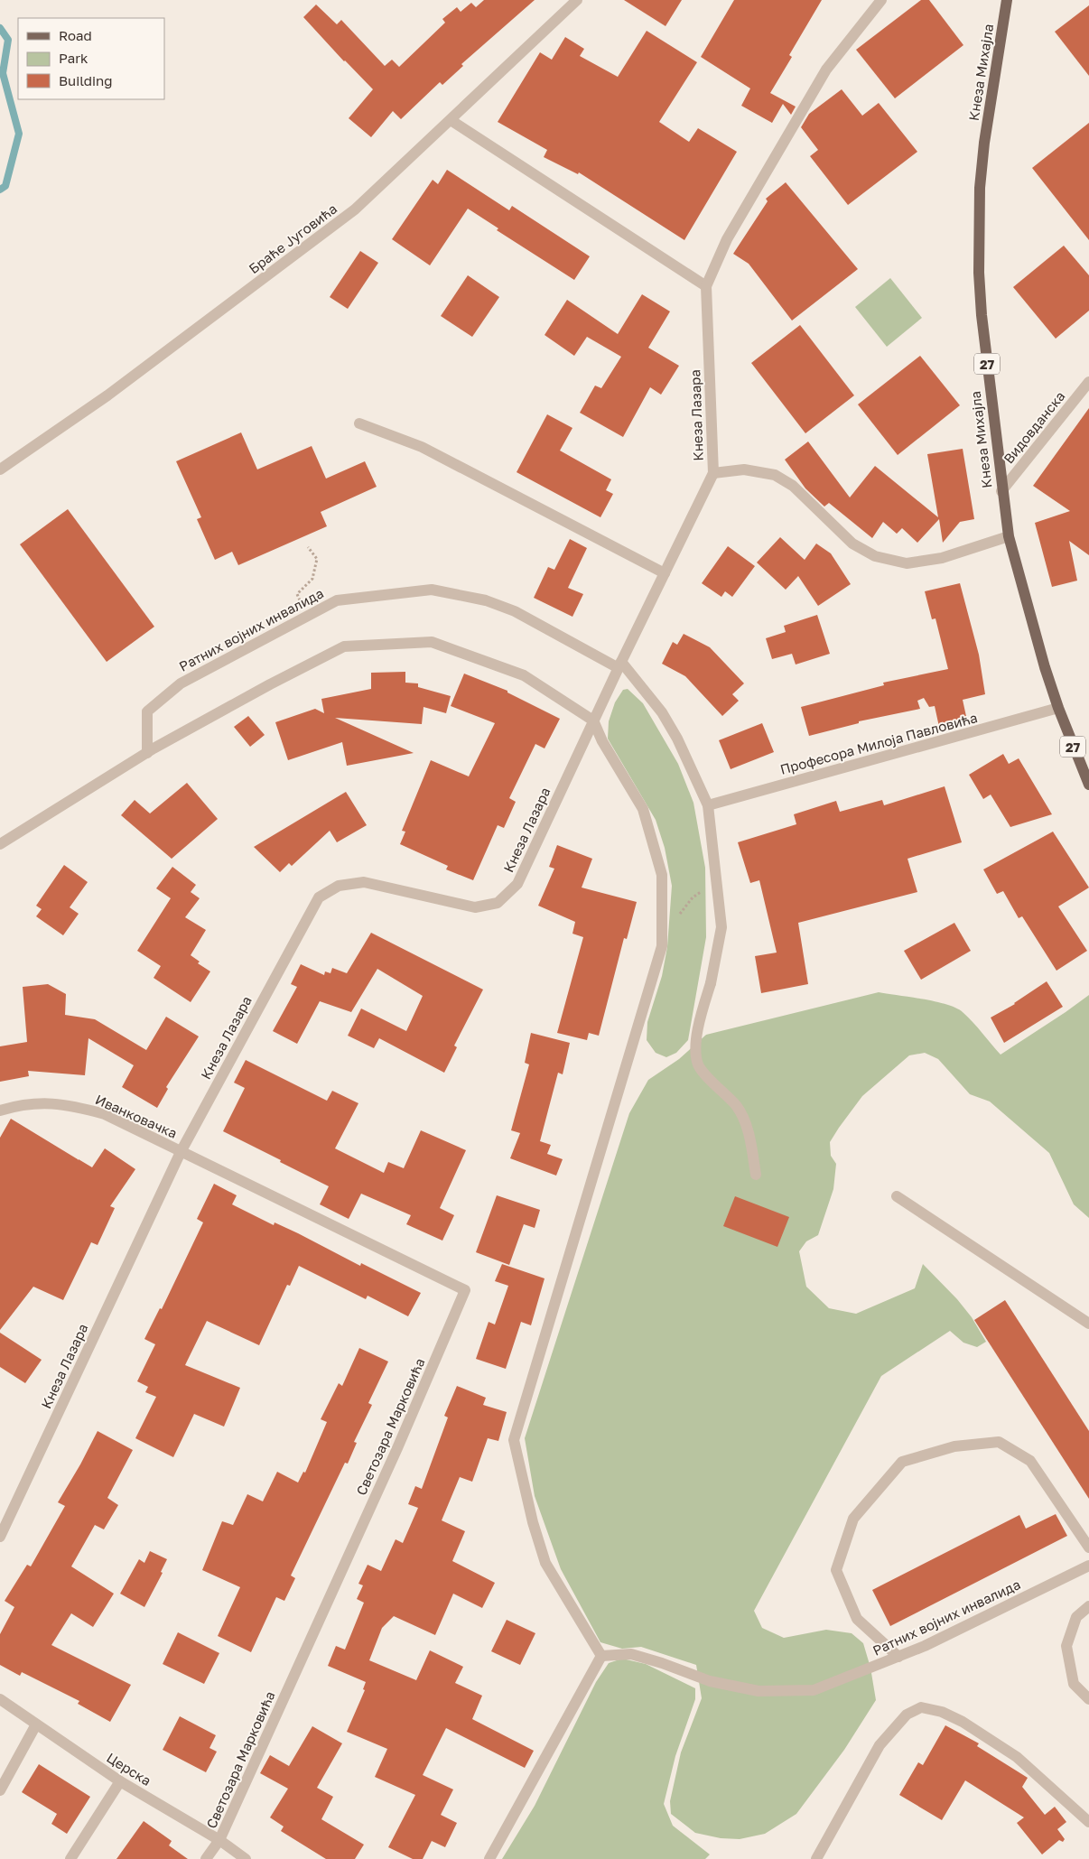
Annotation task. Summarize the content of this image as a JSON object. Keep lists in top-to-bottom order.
{
  "streets": {
    "main road": ["Кнеза Михајла", "27"],
    "street": [
      "Браће Југовића",
      "Кнеза Лазара",
      "Видовданска",
      "Ратних војних инвалида",
      "Професора Милоја Павловића",
      "Иванковачка",
      "Светозара Марковића",
      "Церска"
    ]
  },
  "crossings": [
    ["Кнеза Михајла", "Видовданска"],
    ["Кнеза Михајла", "Професора Милоја Павловића"],
    ["Кнеза Лазара", "Ратних војних инвалида"],
    ["Кнеза Лазара", "Иванковачка"],
    ["Кнеза Лазара", "Светозара Марковића"],
    ["Ратних војних инвалида", "Професора Милоја Павловића"],
    ["Иванковачка", "Светозара Марковића"],
    ["Светозара Марковића", "Церска"]
  ],
  "legend": ["Road", "Park", "Building"]
}
